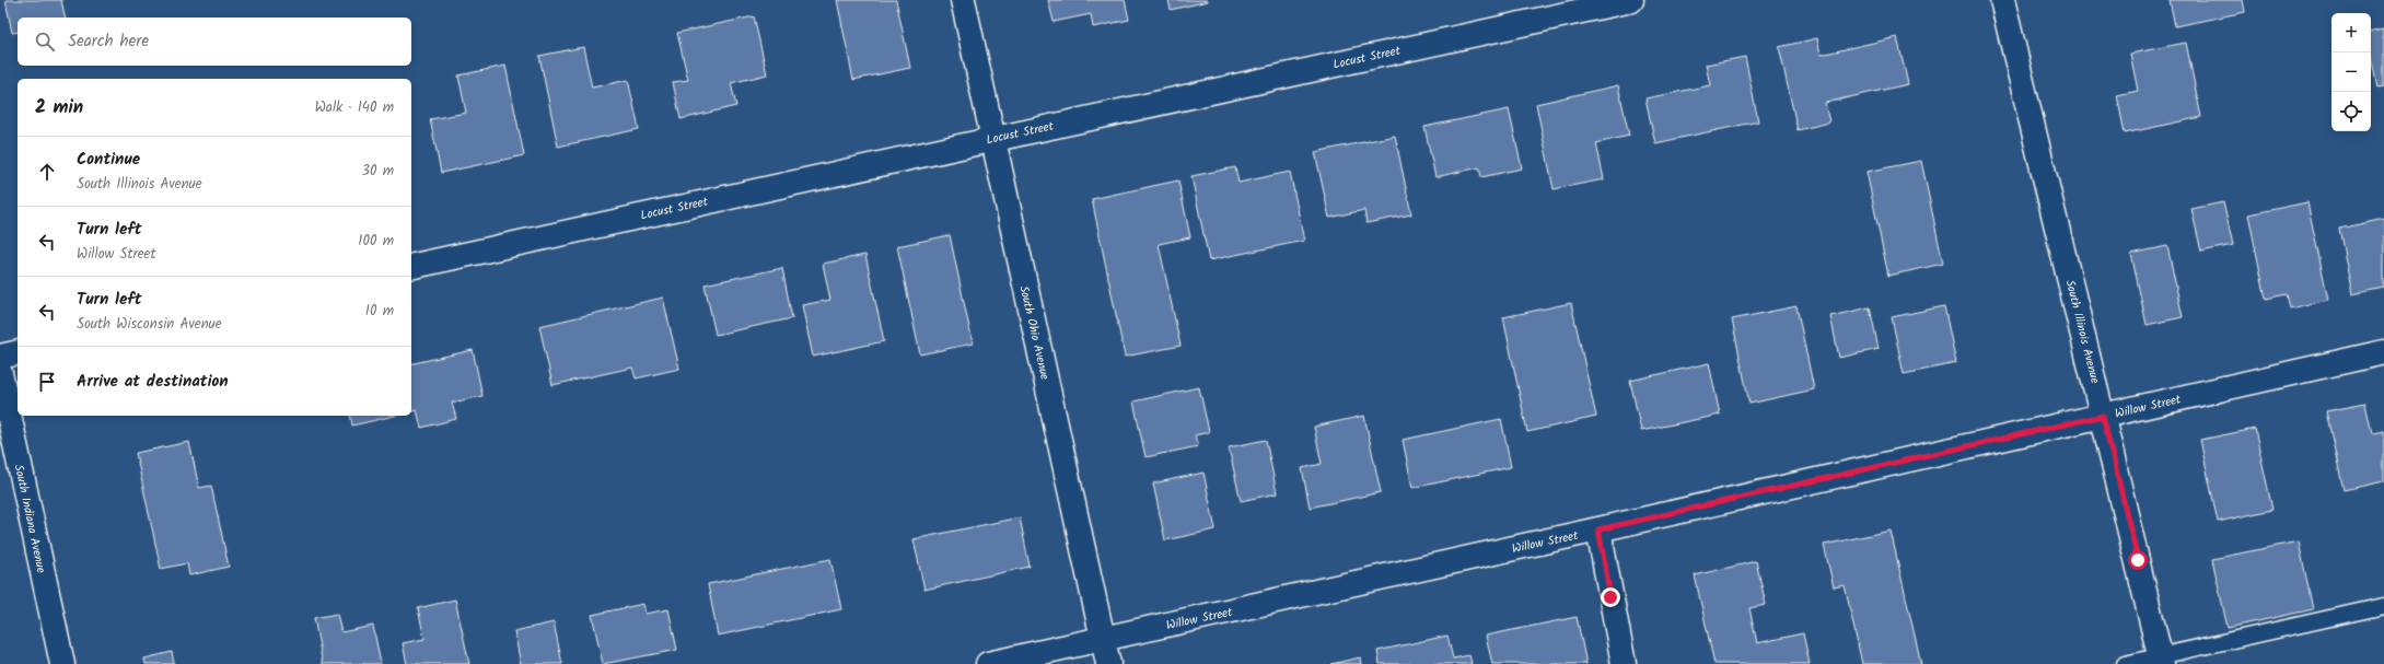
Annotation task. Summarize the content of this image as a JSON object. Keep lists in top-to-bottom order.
{
  "streets": {
    "street": [
      "Locust Street",
      "South Illinois Avenue",
      "South Ohio Avenue",
      "Willow Street",
      "South Indiana Avenue"
    ]
  },
  "crossings": [
    ["Locust Street", "South Ohio Avenue"],
    ["South Illinois Avenue", "Willow Street"],
    ["South Ohio Avenue", "Willow Street"]
  ],
  "page": {
    "map_buttons": ["+", "−"],
    "search": "Search here",
    "heading": ["2 min", "Walk · 140 m"],
    "list": [
      ["Continue", "South Illinois Avenue", "30 m"],
      ["Turn left", "Willow Street", "100 m"],
      ["Turn left", "South Wisconsin Avenue", "10 m"],
      "Arrive at destination"
    ]
  }
}
